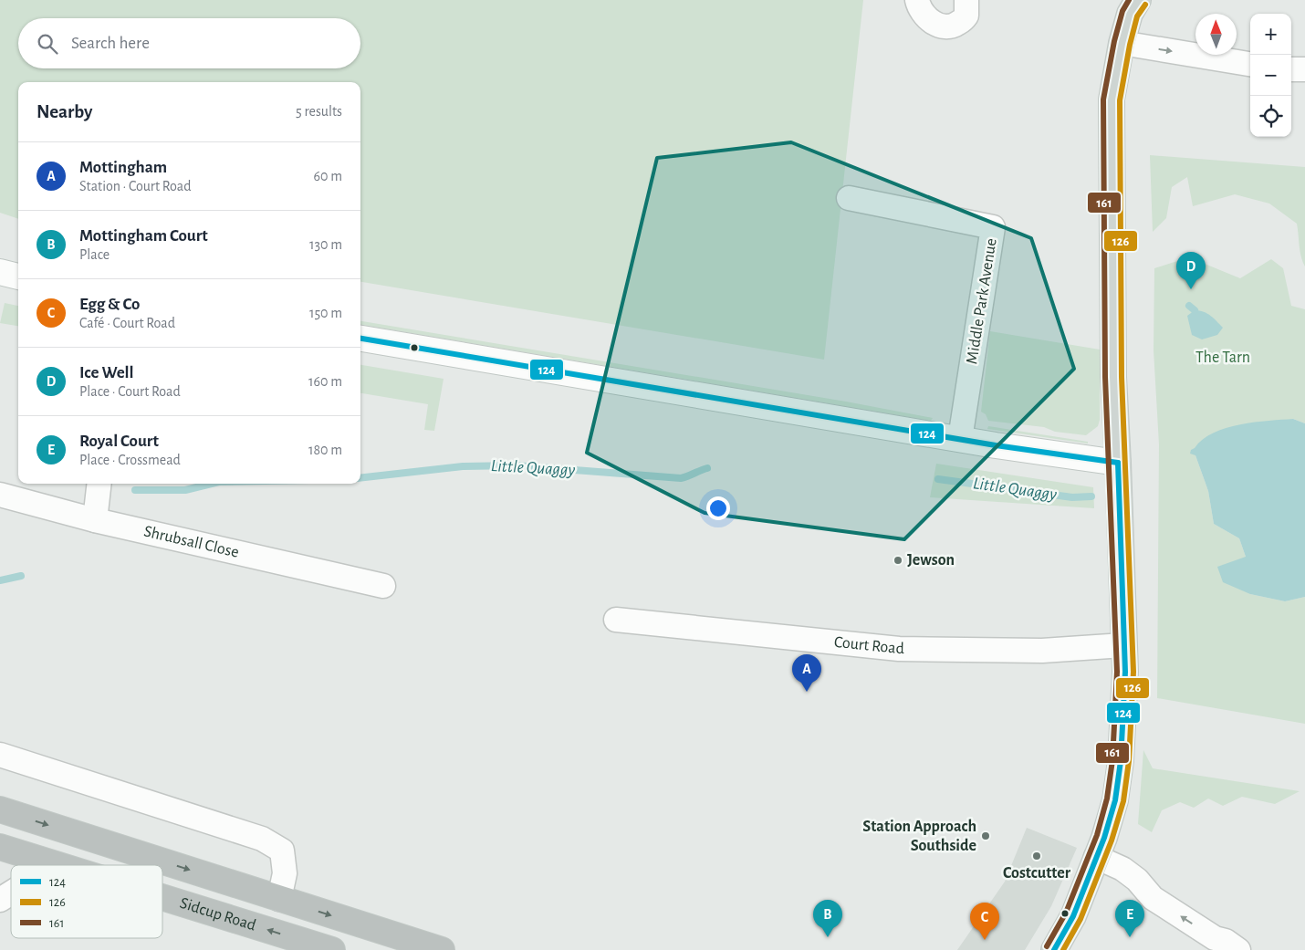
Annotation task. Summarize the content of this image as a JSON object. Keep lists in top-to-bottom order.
{
  "streets": {
    "highway": ["Sidcup Road"],
    "street": ["Middle Park Avenue", "Shrubsall Close", "Court Road"]
  },
  "water": ["Little Quaggy"],
  "parks": ["The Tarn"],
  "places": ["Jewson", "Station Approach Southside", "Costcutter"],
  "lines": ["transit line 161", "transit line 126", "transit line 124"],
  "legend": ["124", "126", "161"],
  "north": "top",
  "page": {
    "map_buttons": ["+", "−"],
    "search": "Search here",
    "heading": ["Nearby", "5 results"],
    "list": [
      {
        "mark": "A",
        "name": "Mottingham",
        "note": "Station · Court Road",
        "value": "60 m"
      },
      {
        "mark": "B",
        "name": "Mottingham Court",
        "note": "Place",
        "value": "130 m"
      },
      {
        "mark": "C",
        "name": "Egg & Co",
        "note": "Café · Court Road",
        "value": "150 m"
      },
      {
        "mark": "D",
        "name": "Ice Well",
        "note": "Place · Court Road",
        "value": "160 m"
      },
      {
        "mark": "E",
        "name": "Royal Court",
        "note": "Place · Crossmead",
        "value": "180 m"
      }
    ],
    "pins": [
      "D",
      "A",
      "B",
      "E",
      "C"
    ]
  }
}
